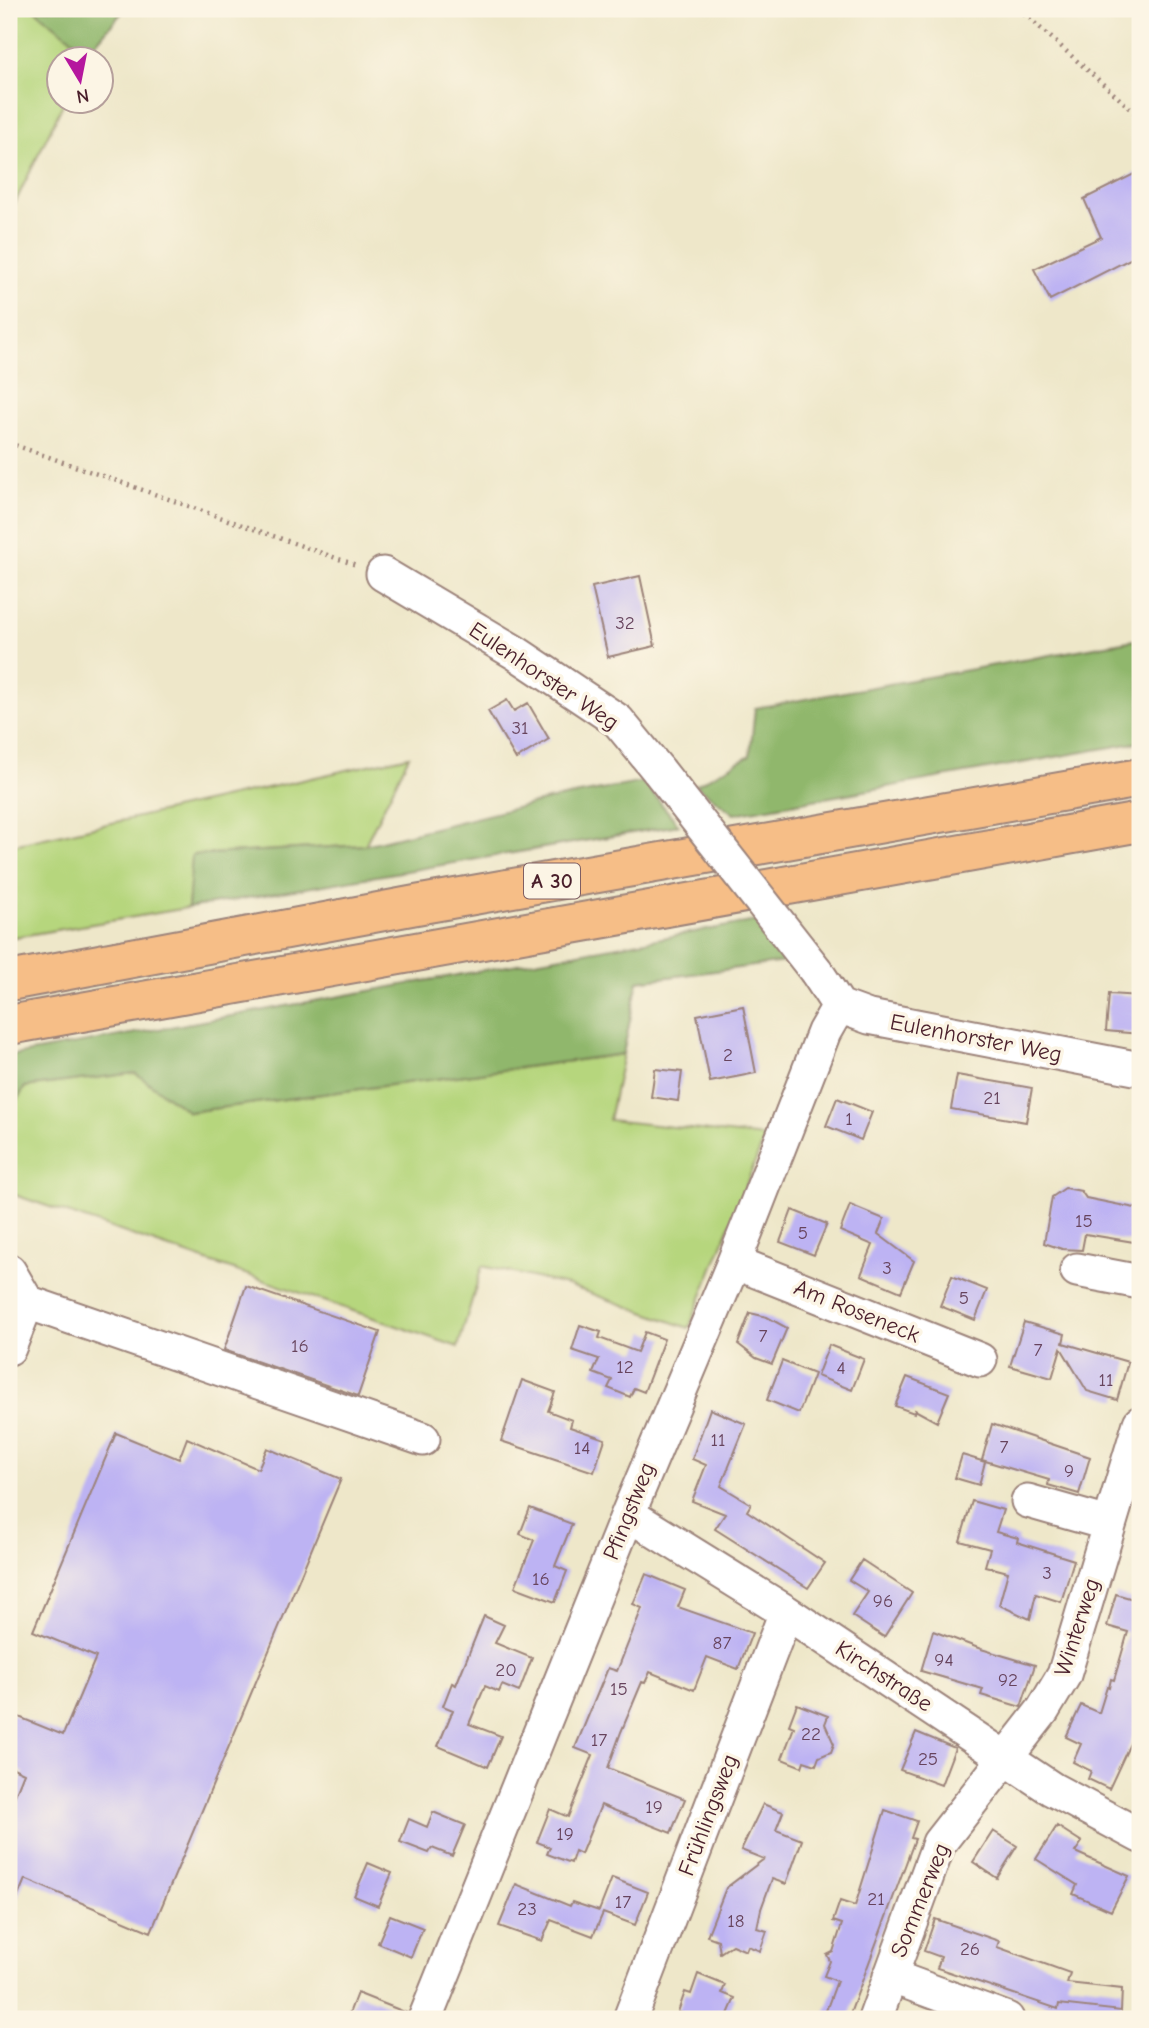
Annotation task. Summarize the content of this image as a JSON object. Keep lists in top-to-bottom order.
{
  "streets": {
    "highway": ["A 30"],
    "street": [
      "Eulenhorster Weg",
      "Am Roseneck",
      "Pfingstweg",
      "Winterweg",
      "Kirchstraße",
      "Frühlingsweg",
      "Sommerweg"
    ]
  },
  "crossings": [
    ["Eulenhorster Weg", "Pfingstweg"],
    ["Am Roseneck", "Pfingstweg"],
    ["Pfingstweg", "Kirchstraße"],
    ["Winterweg", "Kirchstraße"],
    ["Winterweg", "Sommerweg"],
    ["Kirchstraße", "Frühlingsweg"],
    ["Kirchstraße", "Sommerweg"]
  ],
  "house_numbers": [
    "32",
    "31",
    "2",
    "21",
    "1",
    "15",
    "5",
    "3",
    "5",
    "7",
    "16",
    "7",
    "12",
    "4",
    "11",
    "11",
    "7",
    "14",
    "9",
    "3",
    "16",
    "96",
    "87",
    "94",
    "20",
    "92",
    "15",
    "22",
    "17",
    "25",
    "19",
    "19",
    "21",
    "17",
    "23",
    "18",
    "26"
  ],
  "north": "bottom"
}
